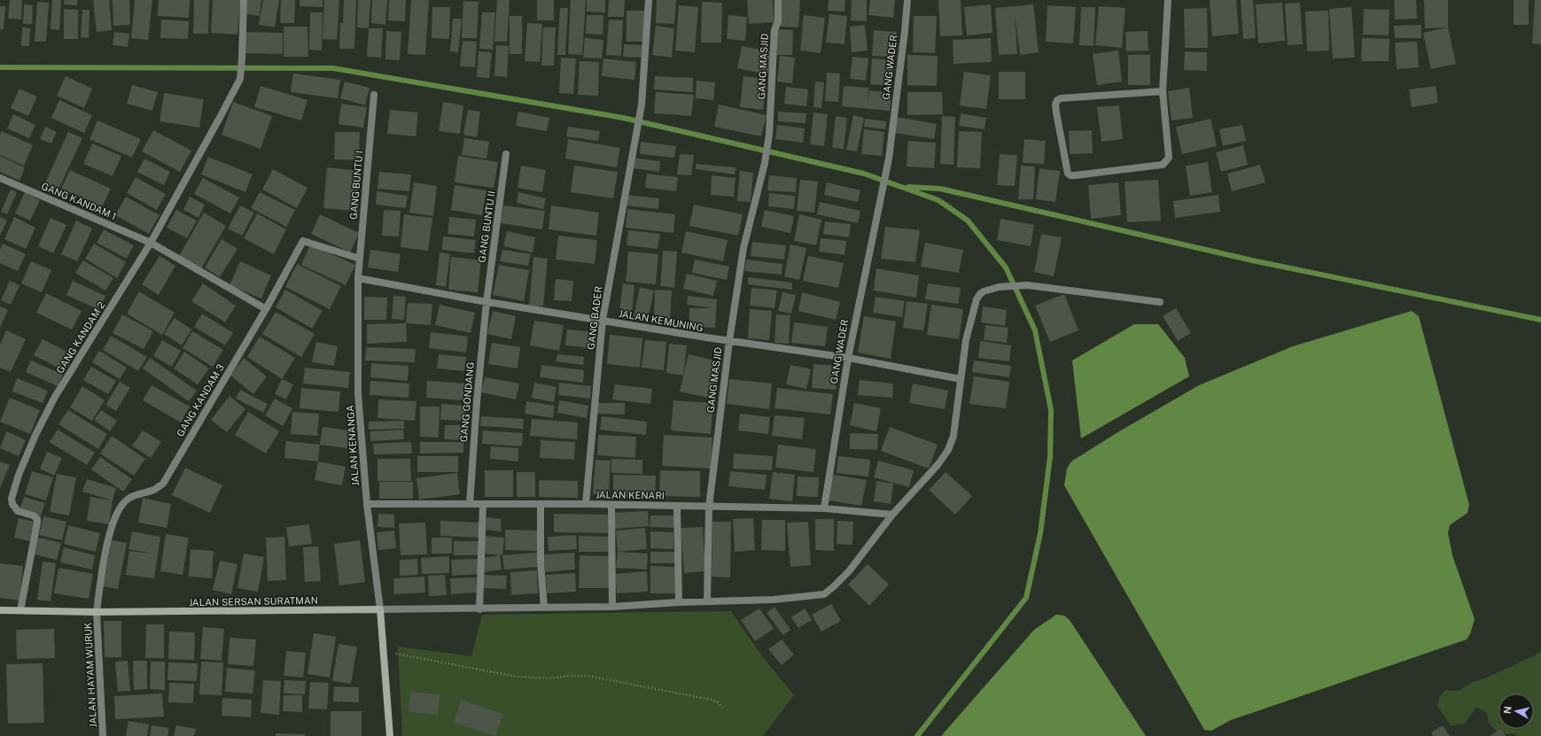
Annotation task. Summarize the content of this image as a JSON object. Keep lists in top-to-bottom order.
{
  "streets": {
    "main road": ["JALAN SERSAN SURATMAN"],
    "street": [
      "GANG MASJID",
      "GANG WADER",
      "GANG BUNTU I",
      "GANG KANDAM 1",
      "GANG BUNTU II",
      "GANG BADER",
      "JALAN KEMUNING",
      "GANG KANDAM 2",
      "GANG KANDAM 3",
      "GANG GONDANG",
      "JALAN KENANGA",
      "JALAN KENARI",
      "JALAN HAYAM WURUK"
    ]
  },
  "crossings": [
    ["GANG MASJID", "JALAN KEMUNING"],
    ["GANG MASJID", "JALAN KENARI"],
    ["GANG WADER", "JALAN KEMUNING"],
    ["GANG WADER", "JALAN KENARI"],
    ["GANG BUNTU I", "JALAN KEMUNING"],
    ["GANG BUNTU I", "GANG KANDAM 3"],
    ["GANG BUNTU I", "JALAN KENANGA"],
    ["GANG KANDAM 1", "GANG KANDAM 2"],
    ["GANG KANDAM 1", "GANG KANDAM 3"],
    ["GANG BUNTU II", "JALAN KEMUNING"],
    ["GANG BUNTU II", "GANG GONDANG"],
    ["GANG BADER", "JALAN KEMUNING"],
    ["GANG BADER", "JALAN KENARI"],
    ["JALAN KEMUNING", "GANG GONDANG"],
    ["JALAN KEMUNING", "JALAN KENANGA"],
    ["GANG KANDAM 2", "JALAN SERSAN SURATMAN"],
    ["GANG KANDAM 3", "JALAN SERSAN SURATMAN"],
    ["GANG KANDAM 3", "JALAN HAYAM WURUK"],
    ["GANG GONDANG", "JALAN KENARI"],
    ["JALAN KENANGA", "JALAN KENARI"],
    ["JALAN KENANGA", "JALAN SERSAN SURATMAN"],
    ["JALAN SERSAN SURATMAN", "JALAN HAYAM WURUK"]
  ],
  "north": "left"
}
